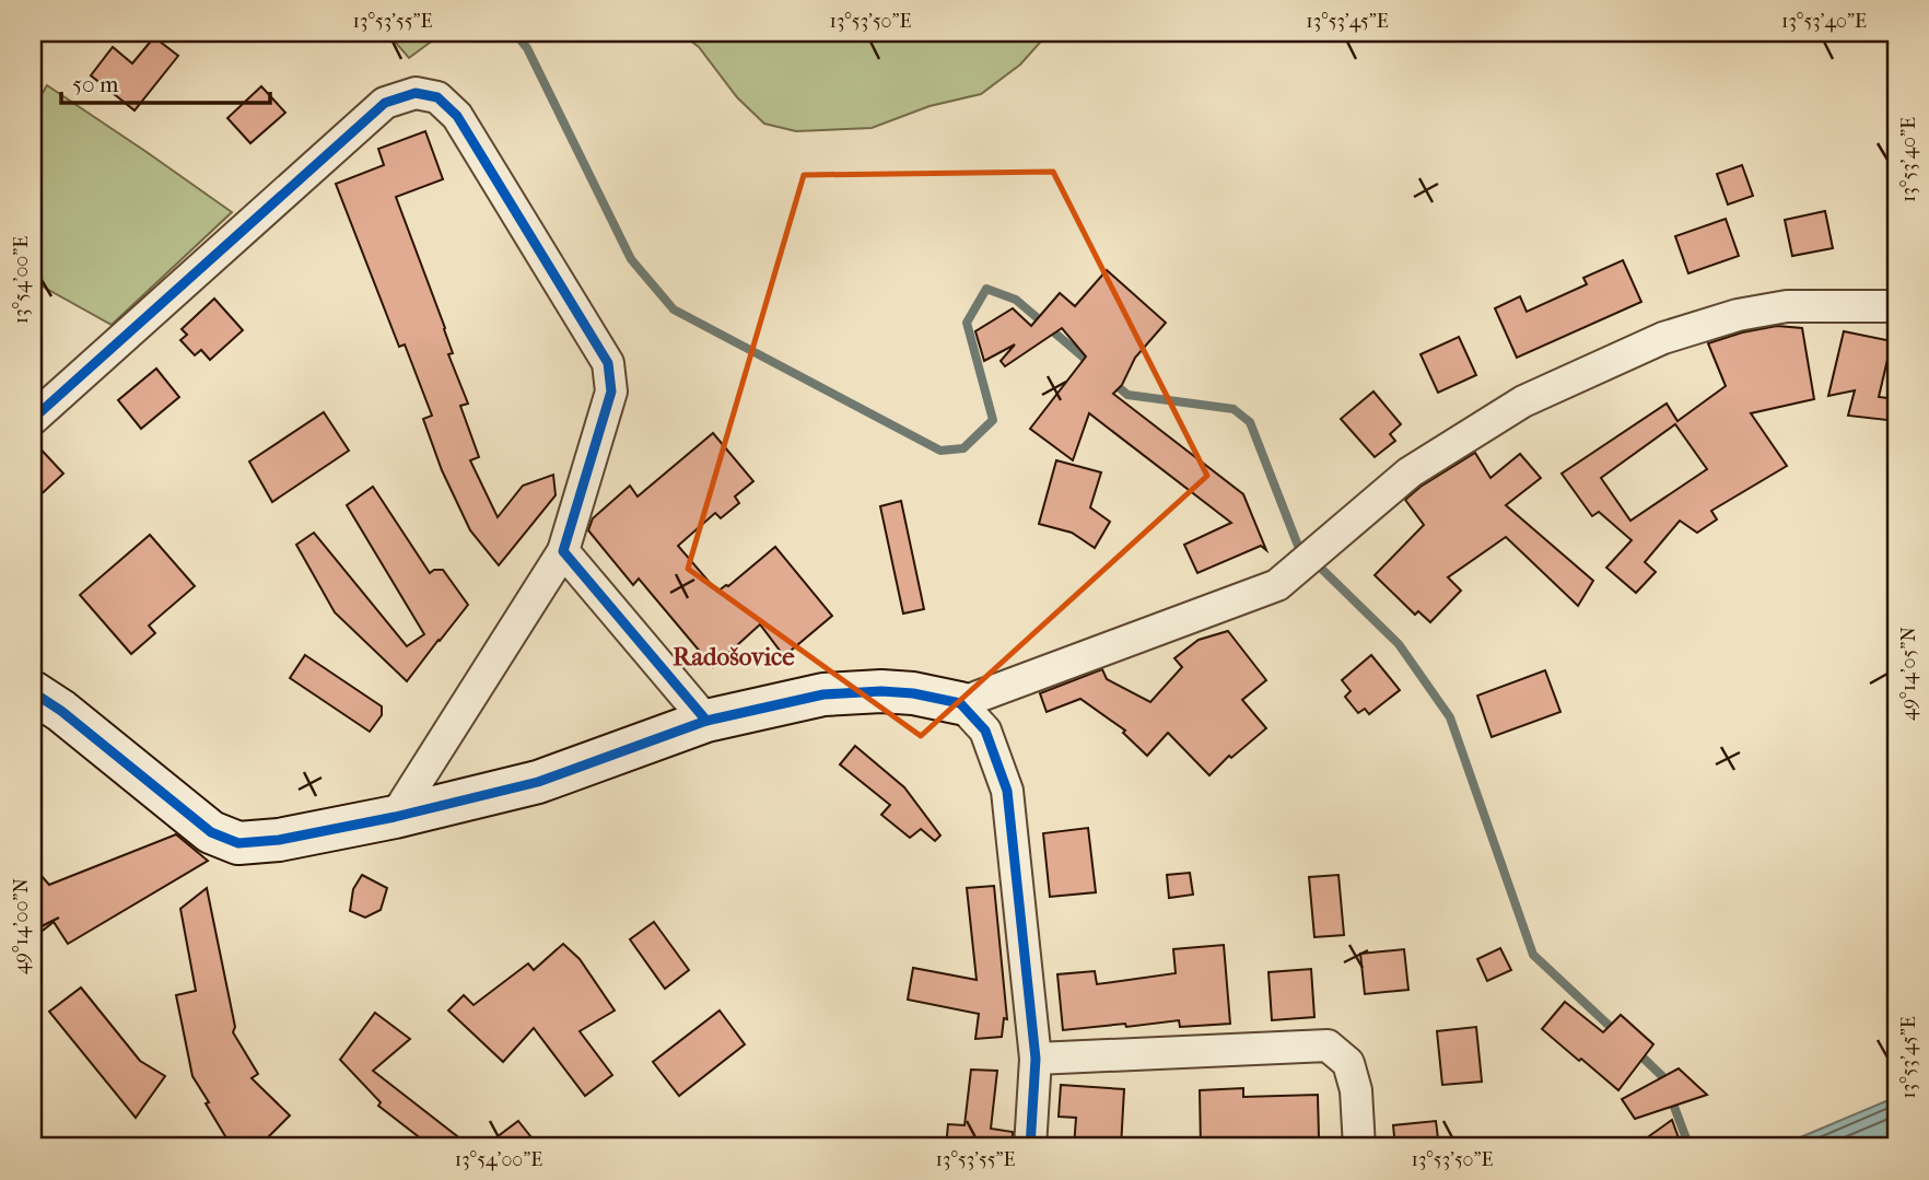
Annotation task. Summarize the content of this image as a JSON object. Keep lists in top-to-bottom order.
{
  "districts": ["Radošovice"],
  "scale_bar": "50 m",
  "coordinates": [
    "13°53'55\"E",
    "13°53'50\"E",
    "13°53'45\"E",
    "13°53'40\"E",
    "13°54'00\"E",
    "49°14'05\"N",
    "49°14'00\"N"
  ]
}
